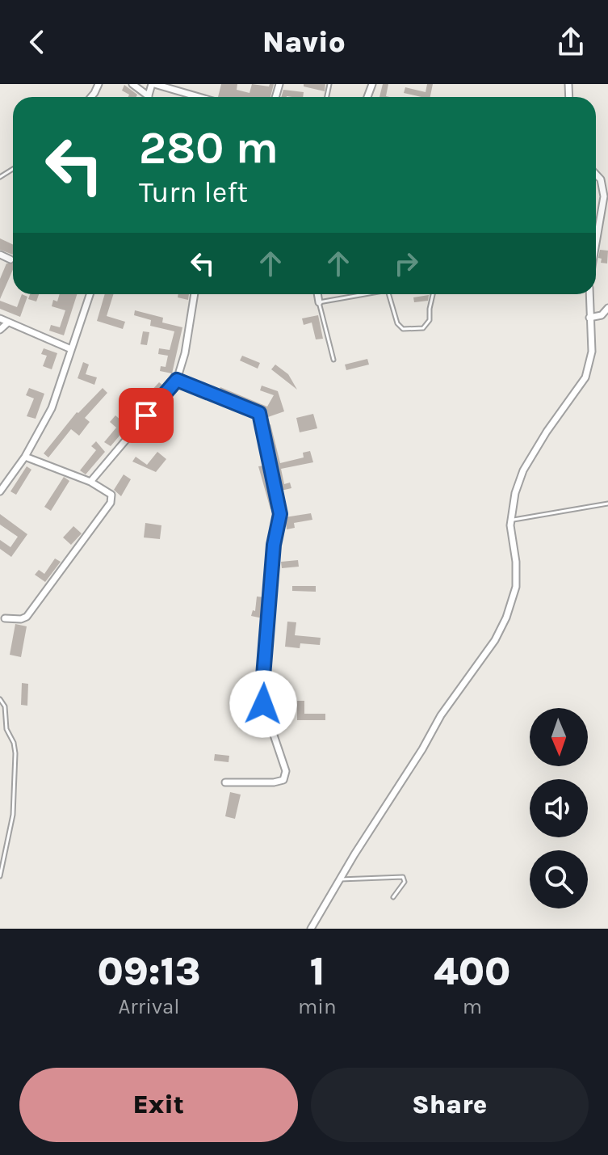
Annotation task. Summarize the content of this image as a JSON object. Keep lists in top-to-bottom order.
{
  "north": "bottom",
  "page": {
    "header": "Navio",
    "turn": ["280 m", "Turn left"],
    "eta": [
      "09:13",
      "Arrival",
      "1",
      "min",
      "400",
      "m"
    ],
    "buttons": ["Exit", "Share"]
  }
}
